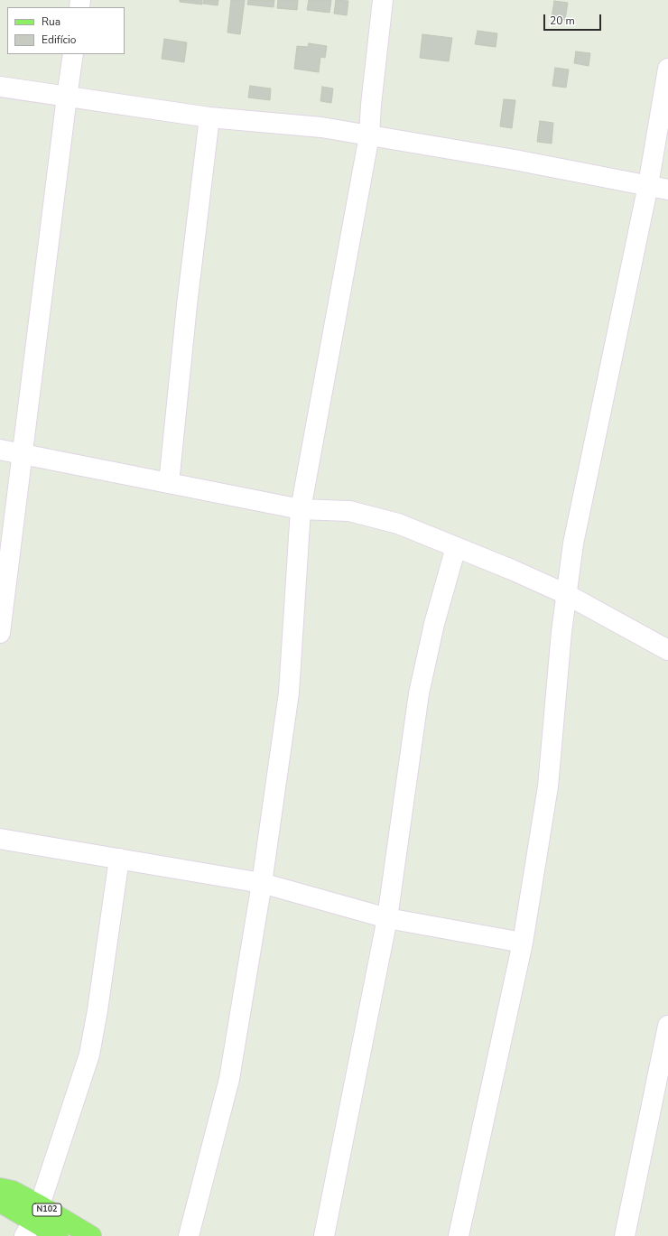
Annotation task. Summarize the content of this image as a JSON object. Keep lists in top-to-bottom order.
{
  "streets": {
    "main road": ["N102"]
  },
  "legend": ["Rua", "Edifício"],
  "scale_bar": "20 m"
}
